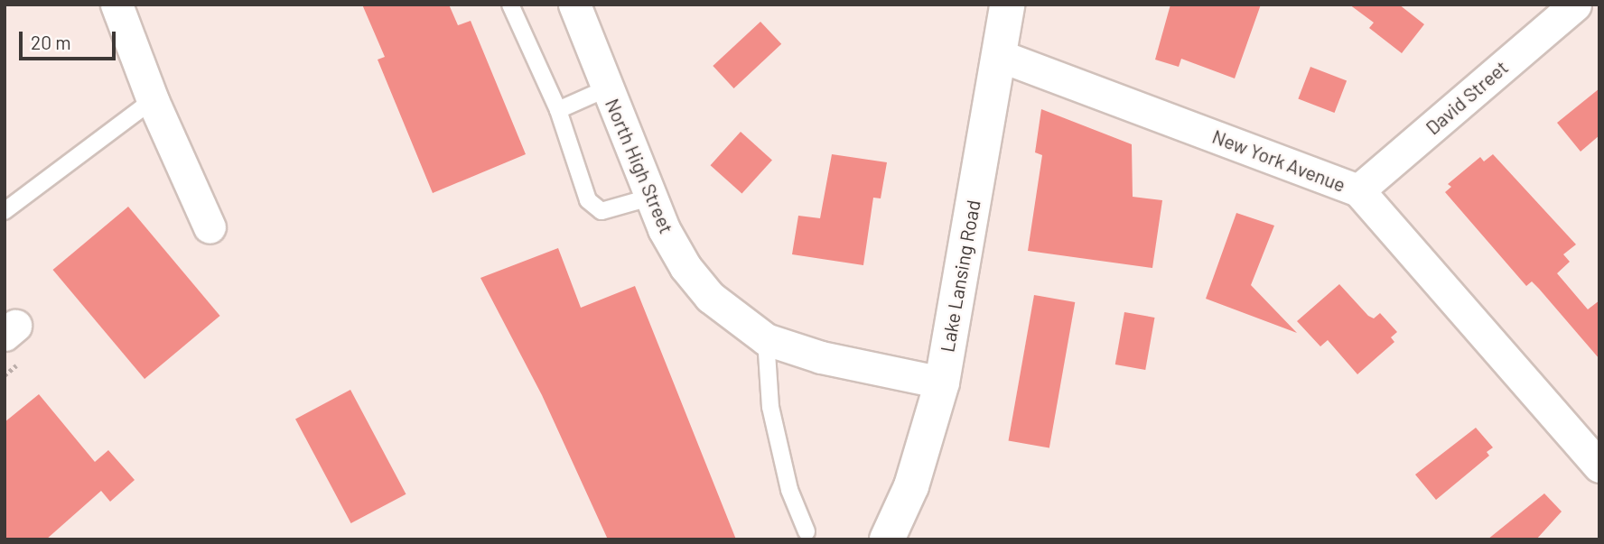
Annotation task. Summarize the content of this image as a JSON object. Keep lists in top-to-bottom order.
{
  "streets": {
    "main road": ["Lake Lansing Road"],
    "street": ["David Street", "New York Avenue", "North High Street"]
  },
  "crossings": [
    ["David Street", "New York Avenue"],
    ["New York Avenue", "Lake Lansing Road"],
    ["North High Street", "Lake Lansing Road"]
  ],
  "scale_bar": "20 m"
}
